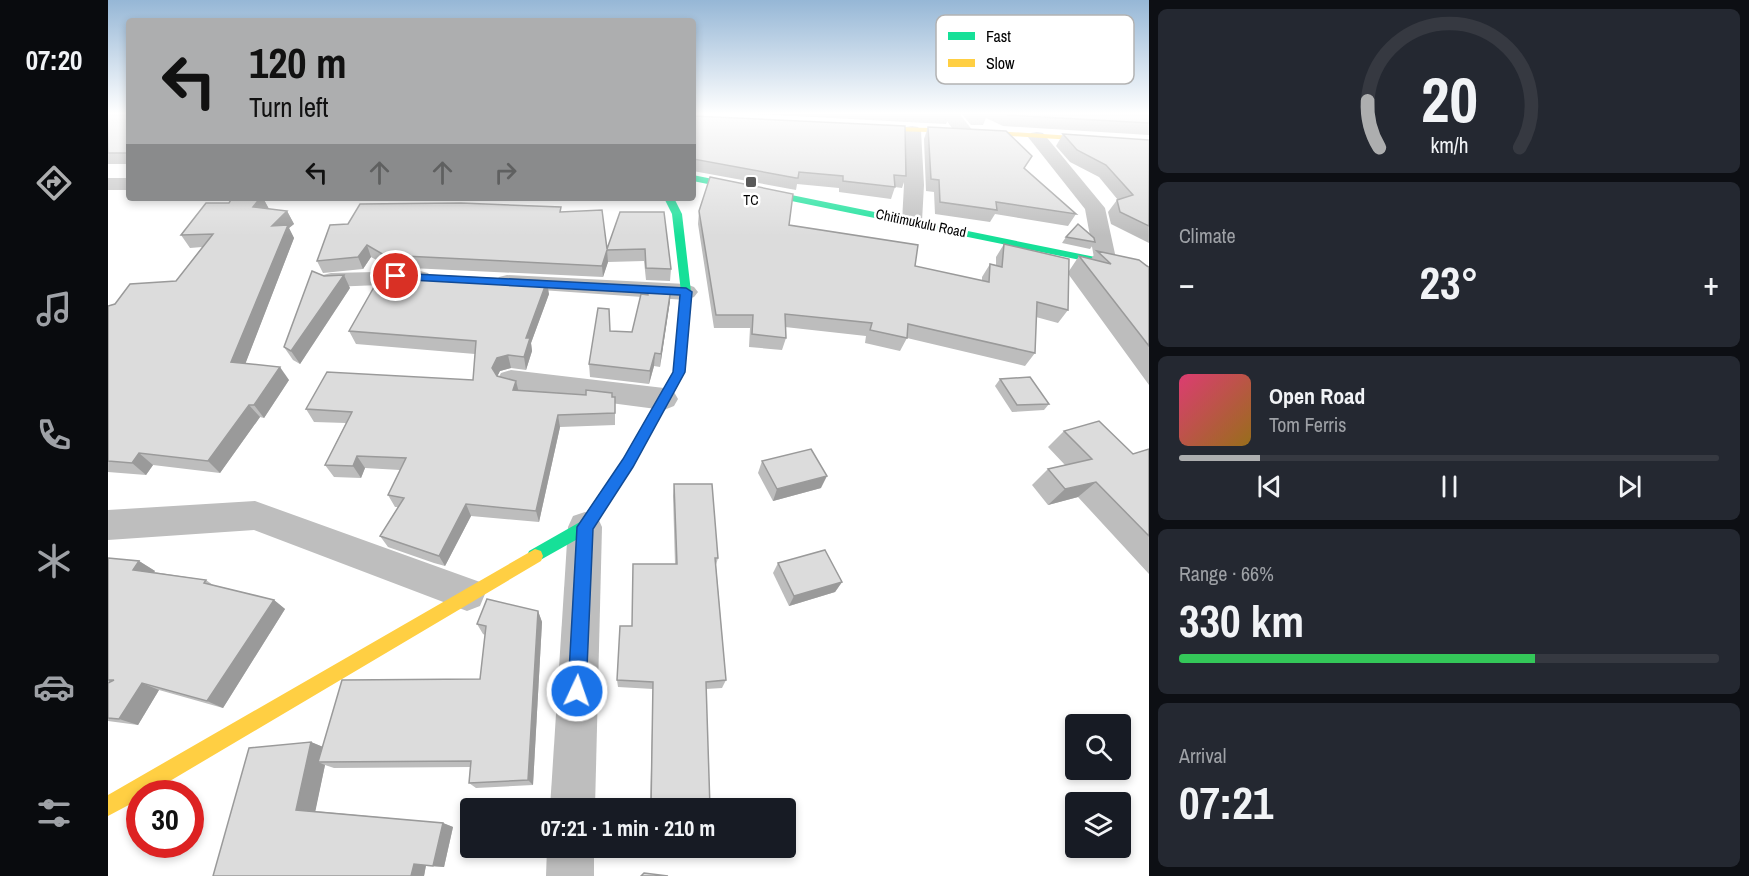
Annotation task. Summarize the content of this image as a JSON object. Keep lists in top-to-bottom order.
{
  "streets": {
    "street": ["Chitimukulu Road"]
  },
  "places": {
    "transit": ["TC"]
  },
  "legend": ["Fast", "Slow"],
  "page": {
    "tabs": "07:20",
    "turn": ["120 m", "Turn left"],
    "tile": [
      "Climate",
      ["Range · 66%", "330 km"],
      ["Arrival", "07:21"]
    ],
    "heat": ["−", "23°", "+"],
    "song": ["Open Road", "Tom Ferris"],
    "limit": "30",
    "trip": "07:21 · 1 min · 210 m",
    "gauge": ["20", "km/h"]
  }
}
